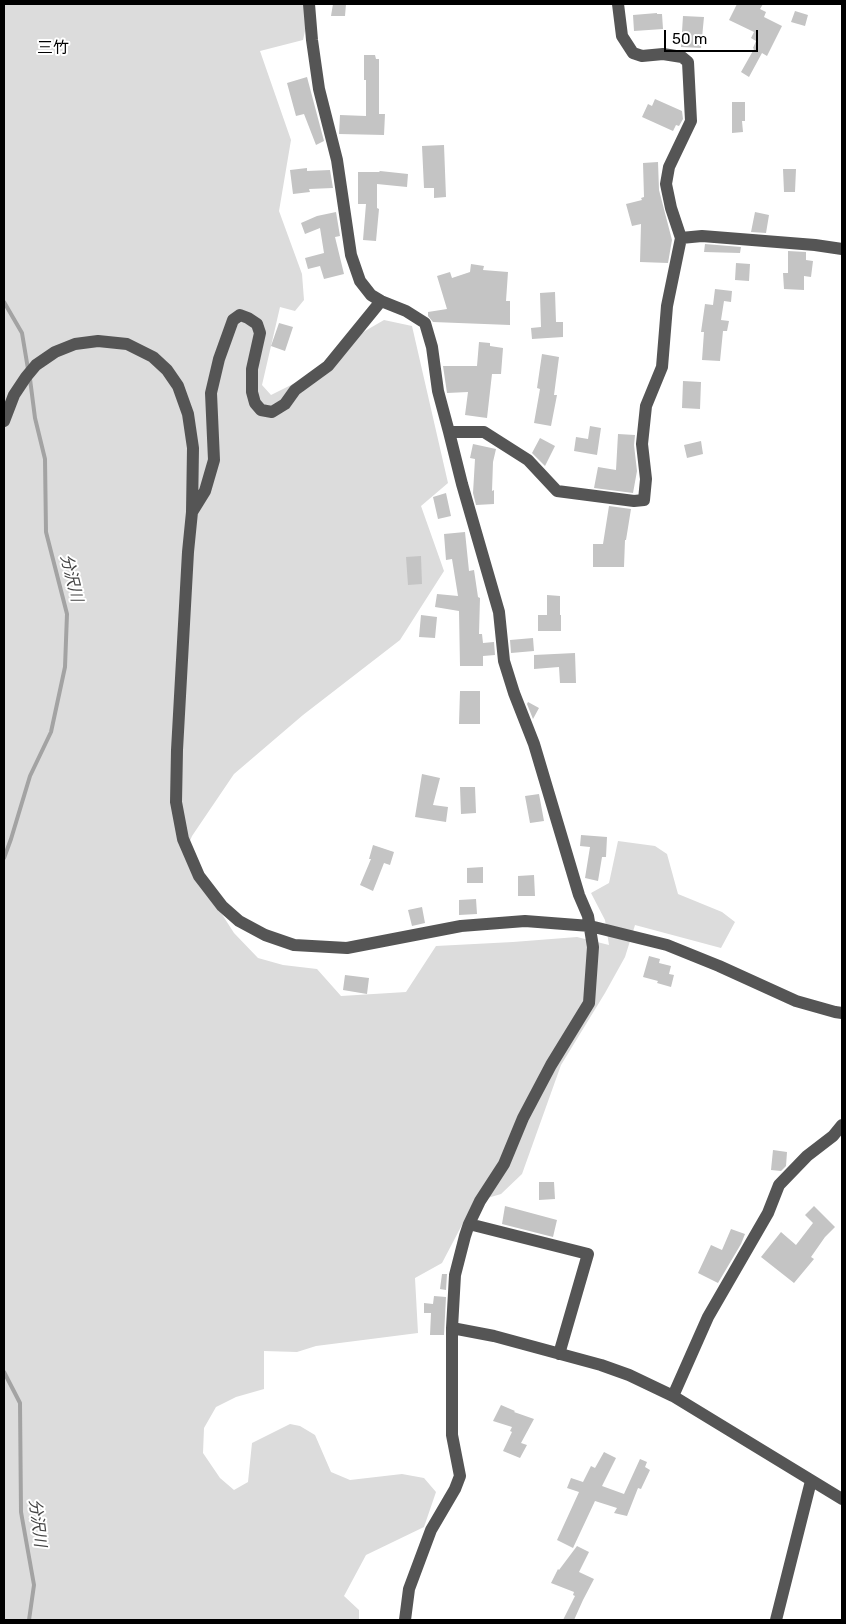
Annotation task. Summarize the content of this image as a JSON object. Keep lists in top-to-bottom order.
{
  "districts": ["三竹"],
  "water": ["分沢川"],
  "scale_bar": "50 m"
}
